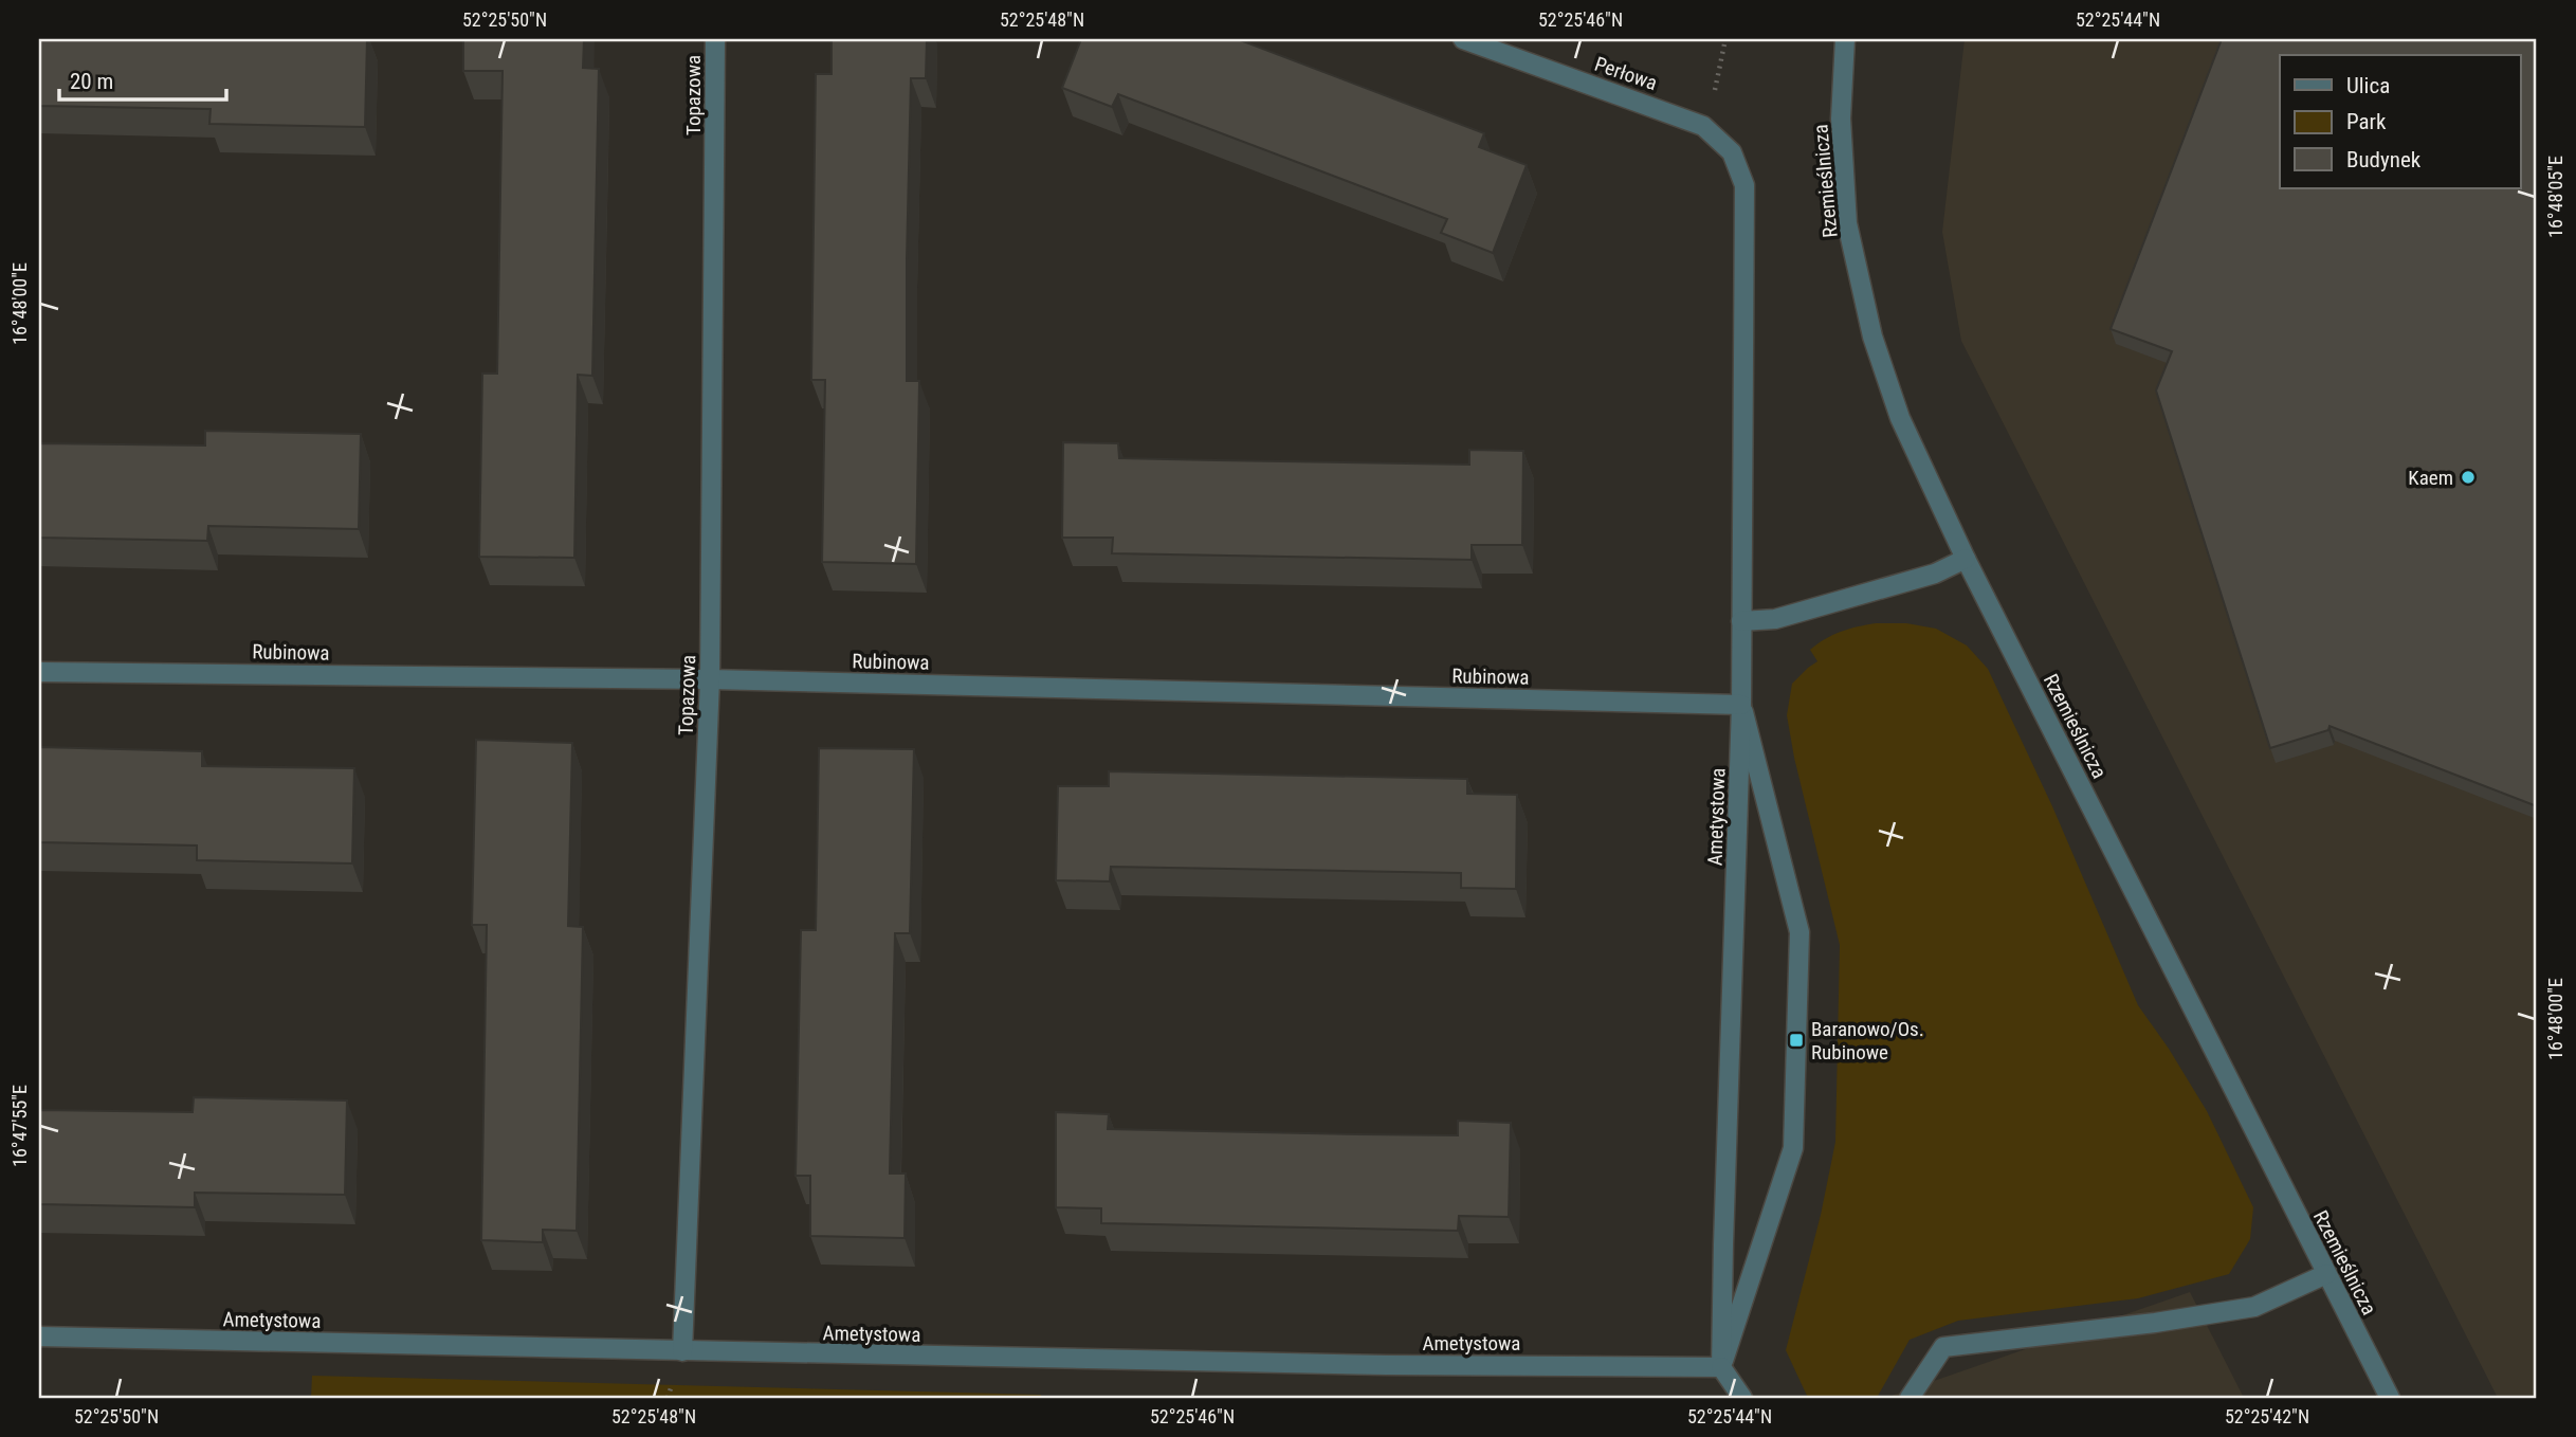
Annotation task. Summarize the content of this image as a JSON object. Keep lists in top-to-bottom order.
{
  "streets": {
    "street": [
      "Perłowa",
      "Topazowa",
      "Rzemieślnicza",
      "Rubinowa",
      "Ametystowa"
    ]
  },
  "crossings": [
    ["Perłowa", "Ametystowa"],
    ["Topazowa", "Rubinowa"],
    ["Topazowa", "Ametystowa"],
    ["Rubinowa", "Ametystowa"]
  ],
  "places": {
    "other": ["Kaem"],
    "transit": ["Baranowo/Os. Rubinowe"]
  },
  "legend": ["Ulica", "Park", "Budynek"],
  "scale_bar": "20 m",
  "coordinates": [
    "52°25'50\"N",
    "52°25'48\"N",
    "52°25'46\"N",
    "52°25'44\"N",
    "16°48'05\"E",
    "16°48'00\"E",
    "16°47'55\"E",
    "52°25'42\"N"
  ]
}
